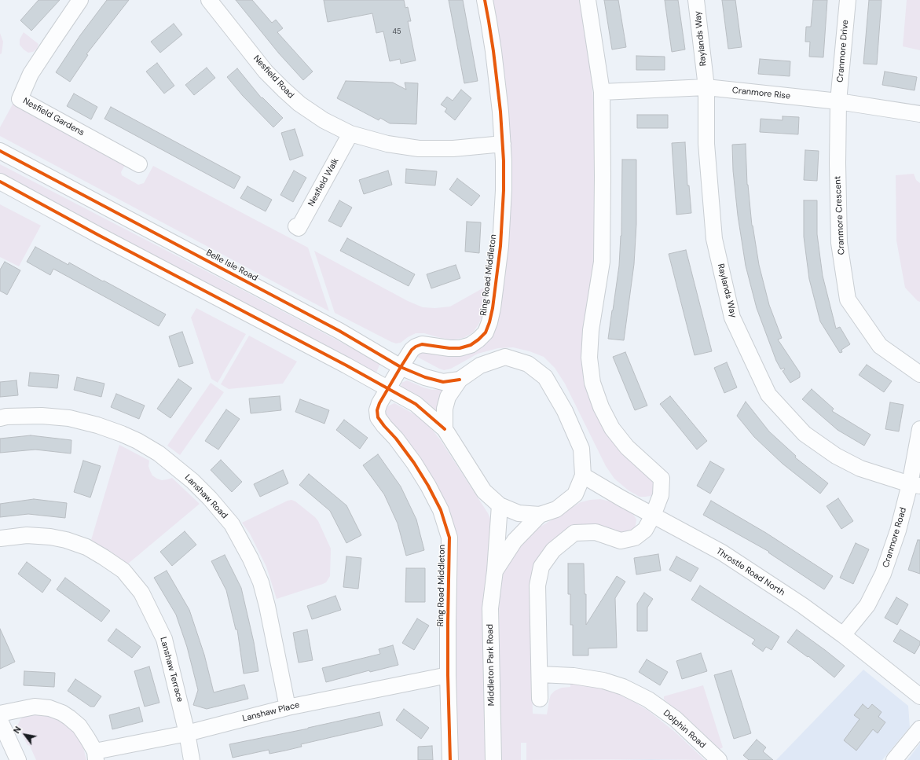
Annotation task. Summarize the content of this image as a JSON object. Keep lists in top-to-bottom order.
{
  "streets": {
    "street": [
      "Raylands Way",
      "Cranmore Drive",
      "Nesfield Road",
      "Cranmore Rise",
      "Nesfield Gardens",
      "Nesfield Walk",
      "Cranmore Crescent",
      "Belle Isle Road",
      "Ring Road Middleton",
      "Lanshaw Road",
      "Cranmore Road",
      "Throstle Road North",
      "Middleton Park Road",
      "Lanshaw Terrace",
      "Lanshaw Place",
      "Dolphin Road"
    ]
  },
  "crossings": [
    ["Raylands Way", "Cranmore Rise"],
    ["Raylands Way", "Cranmore Road"],
    ["Cranmore Drive", "Cranmore Rise"],
    ["Cranmore Drive", "Cranmore Crescent"],
    ["Nesfield Road", "Nesfield Walk"],
    ["Nesfield Road", "Ring Road Middleton"],
    ["Cranmore Rise", "Cranmore Crescent"],
    ["Belle Isle Road", "Ring Road Middleton"],
    ["Belle Isle Road", "Middleton Park Road"],
    ["Ring Road Middleton", "Lanshaw Place"],
    ["Lanshaw Road", "Lanshaw Place"],
    ["Cranmore Road", "Throstle Road North"],
    ["Throstle Road North", "Middleton Park Road"],
    ["Lanshaw Terrace", "Lanshaw Place"]
  ],
  "house_numbers": ["45"],
  "north": "top left"
}
